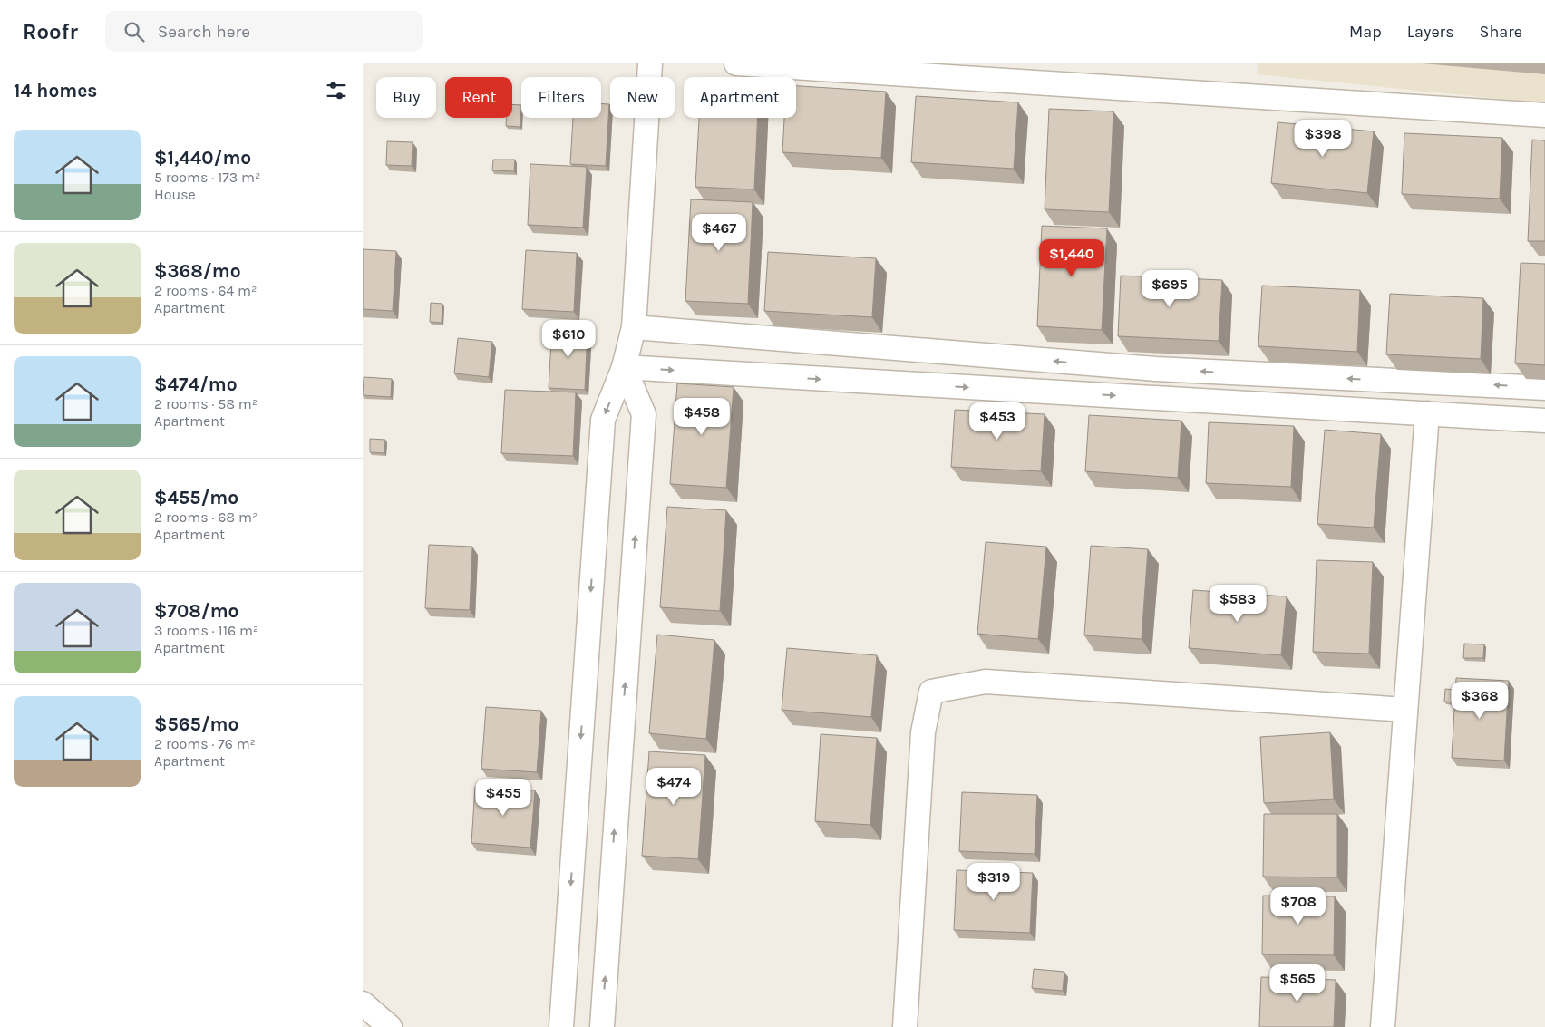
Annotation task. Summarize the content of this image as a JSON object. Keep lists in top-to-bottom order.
{
  "page": {
    "header": "Roofr",
    "search": "Search here",
    "nav": ["Map", "Layers", "Share"],
    "heading": "14 homes",
    "chip": [
      "Buy",
      "Rent",
      "Filters",
      "New",
      "Apartment"
    ],
    "list": [
      {
        "name": "$1,440/mo",
        "note": "5 rooms · 173 m² · House"
      },
      {
        "name": "$368/mo",
        "note": "2 rooms · 64 m² · Apartment"
      },
      {
        "name": "$474/mo",
        "note": "2 rooms · 58 m² · Apartment"
      },
      {
        "name": "$455/mo",
        "note": "2 rooms · 68 m² · Apartment"
      },
      {
        "name": "$708/mo",
        "note": "3 rooms · 116 m² · Apartment"
      },
      {
        "name": "$565/mo",
        "note": "2 rooms · 76 m² · Apartment"
      }
    ],
    "price": [
      "$398",
      "$467",
      "$1,440",
      "$695",
      "$610",
      "$458",
      "$453",
      "$583",
      "$368",
      "$474",
      "$455",
      "$319",
      "$708",
      "$565"
    ]
  }
}
